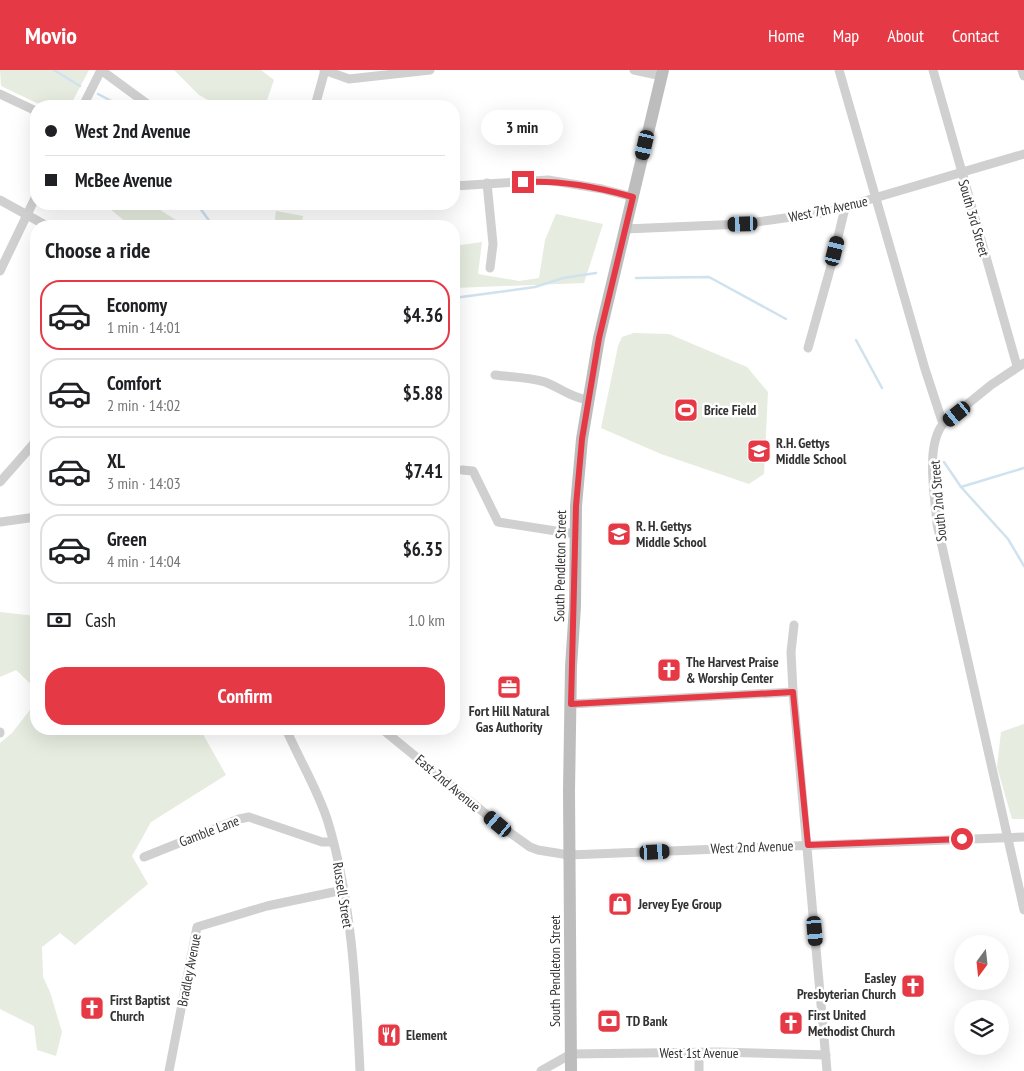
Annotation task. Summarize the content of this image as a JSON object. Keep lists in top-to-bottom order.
{
  "streets": {
    "main road": ["South Pendleton Street"],
    "street": [
      "West 7th Avenue",
      "South 3rd Street",
      "South 2nd Street",
      "East 2nd Avenue",
      "Gamble Lane",
      "West 2nd Avenue",
      "Russell Street",
      "Bradley Avenue",
      "West 1st Avenue"
    ]
  },
  "crossings": [
    ["West 7th Avenue", "South 3rd Street"],
    ["West 7th Avenue", "South Pendleton Street"],
    ["South 2nd Street", "West 2nd Avenue"],
    ["South Pendleton Street", "East 2nd Avenue"],
    ["South Pendleton Street", "West 2nd Avenue"],
    ["South Pendleton Street", "West 1st Avenue"],
    ["East 2nd Avenue", "West 2nd Avenue"],
    ["Gamble Lane", "Russell Street"],
    ["Russell Street", "Bradley Avenue"]
  ],
  "places": {
    "sports": ["Brice Field"],
    "school or university": ["R.H. Gettys Middle School", "R. H. Gettys Middle School"],
    "church": [
      "The Harvest Praise & Worship Center",
      "Easley Presbyterian Church",
      "First Baptist Church",
      "First United Methodist Church"
    ],
    "office": ["Fort Hill Natural Gas Authority"],
    "shop": ["Jervey Eye Group"],
    "bank": ["TD Bank"],
    "restaurant": ["Element"]
  },
  "north": "bottom",
  "page": {
    "header": "Movio",
    "nav": [
      "Home",
      "Map",
      "About",
      "Contact"
    ],
    "banner": ["West 2nd Avenue", "McBee Avenue"],
    "bubble": "3 min",
    "heading": "Choose a ride",
    "list": [
      {
        "name": "Economy",
        "note": "1 min · 14:01",
        "value": "$4.36"
      },
      {
        "name": "Comfort",
        "note": "2 min · 14:02",
        "value": "$5.88"
      },
      {
        "name": "XL",
        "note": "3 min · 14:03",
        "value": "$7.41"
      },
      {
        "name": "Green",
        "note": "4 min · 14:04",
        "value": "$6.35"
      }
    ],
    "pay": ["Cash", "1.0 km"],
    "buttons": "Confirm"
  }
}
